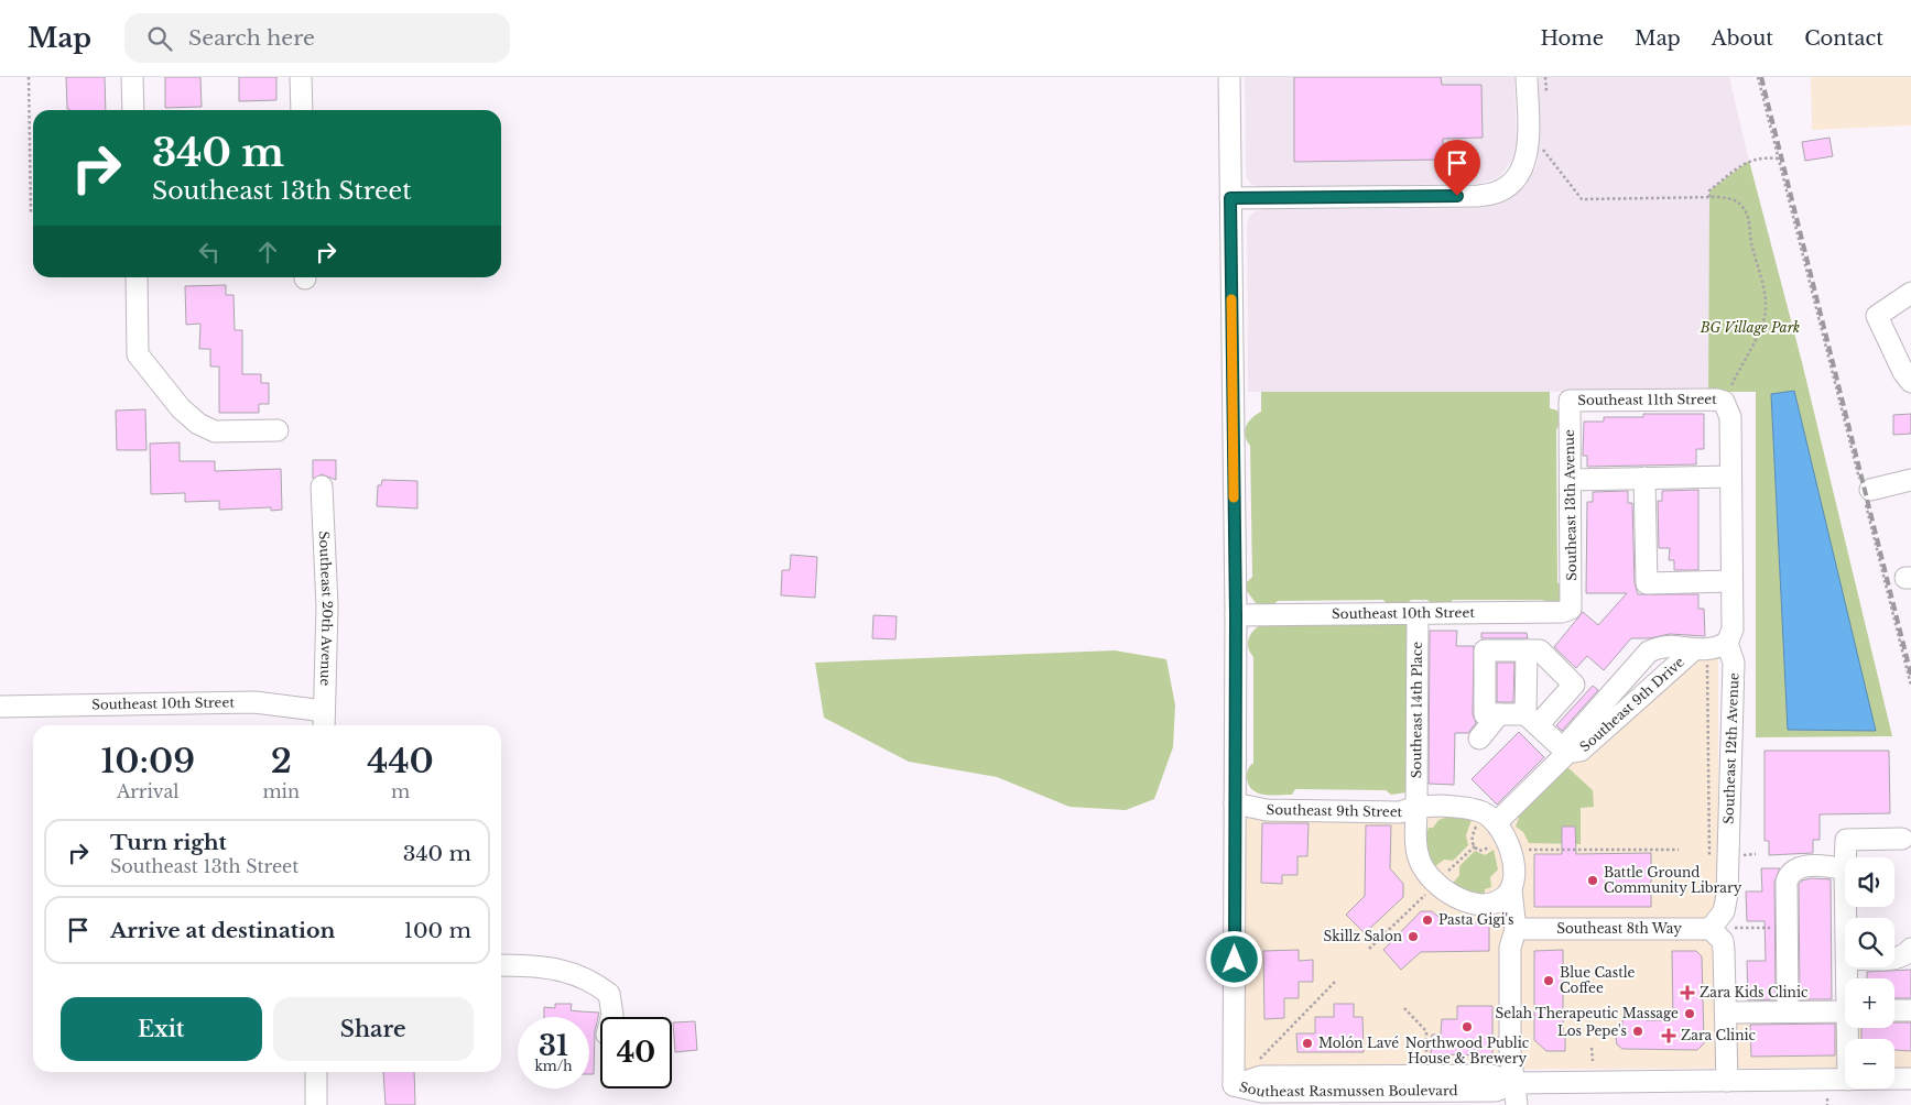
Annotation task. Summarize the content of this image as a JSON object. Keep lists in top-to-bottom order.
{
  "streets": {
    "street": [
      "Southeast 11th Street",
      "Southeast 13th Avenue",
      "Southeast 20th Avenue",
      "Southeast 10th Street",
      "Southeast 9th Drive",
      "Southeast 14th Place",
      "Southeast 12th Avenue",
      "Southeast 9th Street",
      "Southeast 8th Way",
      "Southeast Rasmussen Boulevard"
    ]
  },
  "crossings": [
    ["Southeast 11th Street", "Southeast 13th Avenue"],
    ["Southeast 11th Street", "Southeast 12th Avenue"],
    ["Southeast 13th Avenue", "Southeast 10th Street"],
    ["Southeast 20th Avenue", "Southeast 10th Street"],
    ["Southeast 10th Street", "Southeast 14th Place"],
    ["Southeast 9th Drive", "Southeast 12th Avenue"],
    ["Southeast 9th Drive", "Southeast 9th Street"],
    ["Southeast 14th Place", "Southeast 9th Street"],
    ["Southeast 12th Avenue", "Southeast 8th Way"],
    ["Southeast 9th Street", "Southeast Rasmussen Boulevard"]
  ],
  "parks": ["BG Village Park"],
  "places": {
    "other": [
      "Battle Ground Community Library",
      "Pasta Gigi's",
      "Skillz Salon",
      "Blue Castle Coffee",
      "Selah Therapeutic Massage",
      "Northwood Public House & Brewery",
      "Los Pepe's",
      "Molón Lavé"
    ],
    "health": ["Zara Kids Clinic", "Zara Clinic"]
  },
  "page": {
    "header": "Map",
    "search": "Search here",
    "nav": [
      "Home",
      "Map",
      "About",
      "Contact"
    ],
    "turn": ["340 m", "Southeast 13th Street"],
    "eta": [
      "10:09",
      "Arrival",
      "2",
      "min",
      "440",
      "m"
    ],
    "list": [
      {
        "name": "Turn right",
        "note": "Southeast 13th Street",
        "value": "340 m"
      },
      {
        "name": "Arrive at destination",
        "value": "100 m"
      }
    ],
    "map_buttons": ["+", "−"],
    "buttons": ["Exit", "Share"],
    "speed": "31 km/h",
    "limit": "40"
  }
}
